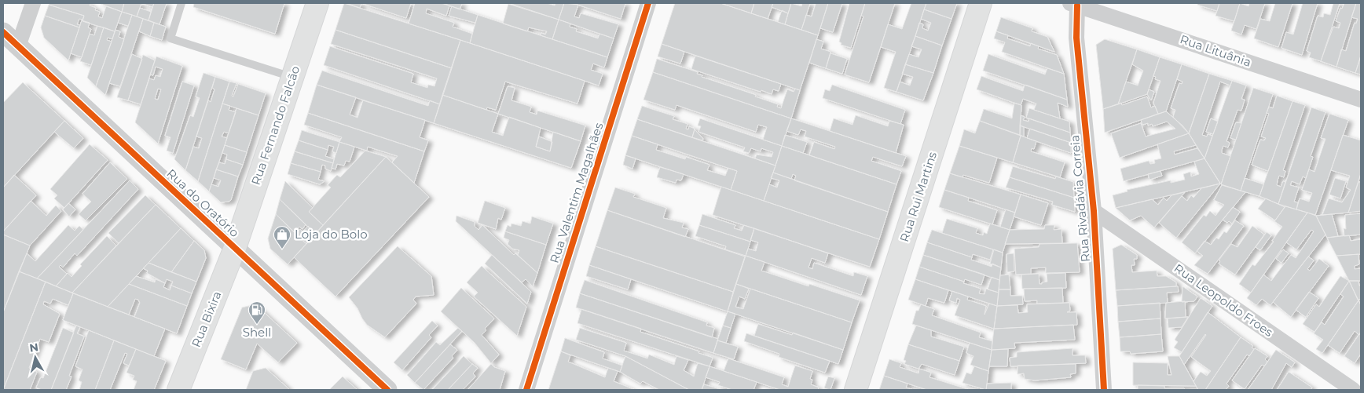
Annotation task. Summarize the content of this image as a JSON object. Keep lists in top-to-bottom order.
{
  "streets": {
    "main road": ["Rua Fernando Falcão", "Rua Rui Martins", "Rua Bixira"],
    "street": [
      "Rua Lituânia",
      "Rua Valentim Magalhães",
      "Rua Rivadávia Correia",
      "Rua do Oratório",
      "Rua Leopoldo Froes"
    ]
  },
  "crossings": [
    ["Rua Lituânia", "Rua Rivadávia Correia"],
    ["Rua Fernando Falcão", "Rua do Oratório"],
    ["Rua Fernando Falcão", "Rua Bixira"],
    ["Rua Rivadávia Correia", "Rua Leopoldo Froes"],
    ["Rua do Oratório", "Rua Bixira"]
  ],
  "places": {
    "shop": ["Loja do Bolo"],
    "fuel station": ["Shell"]
  },
  "north": "top"
}
